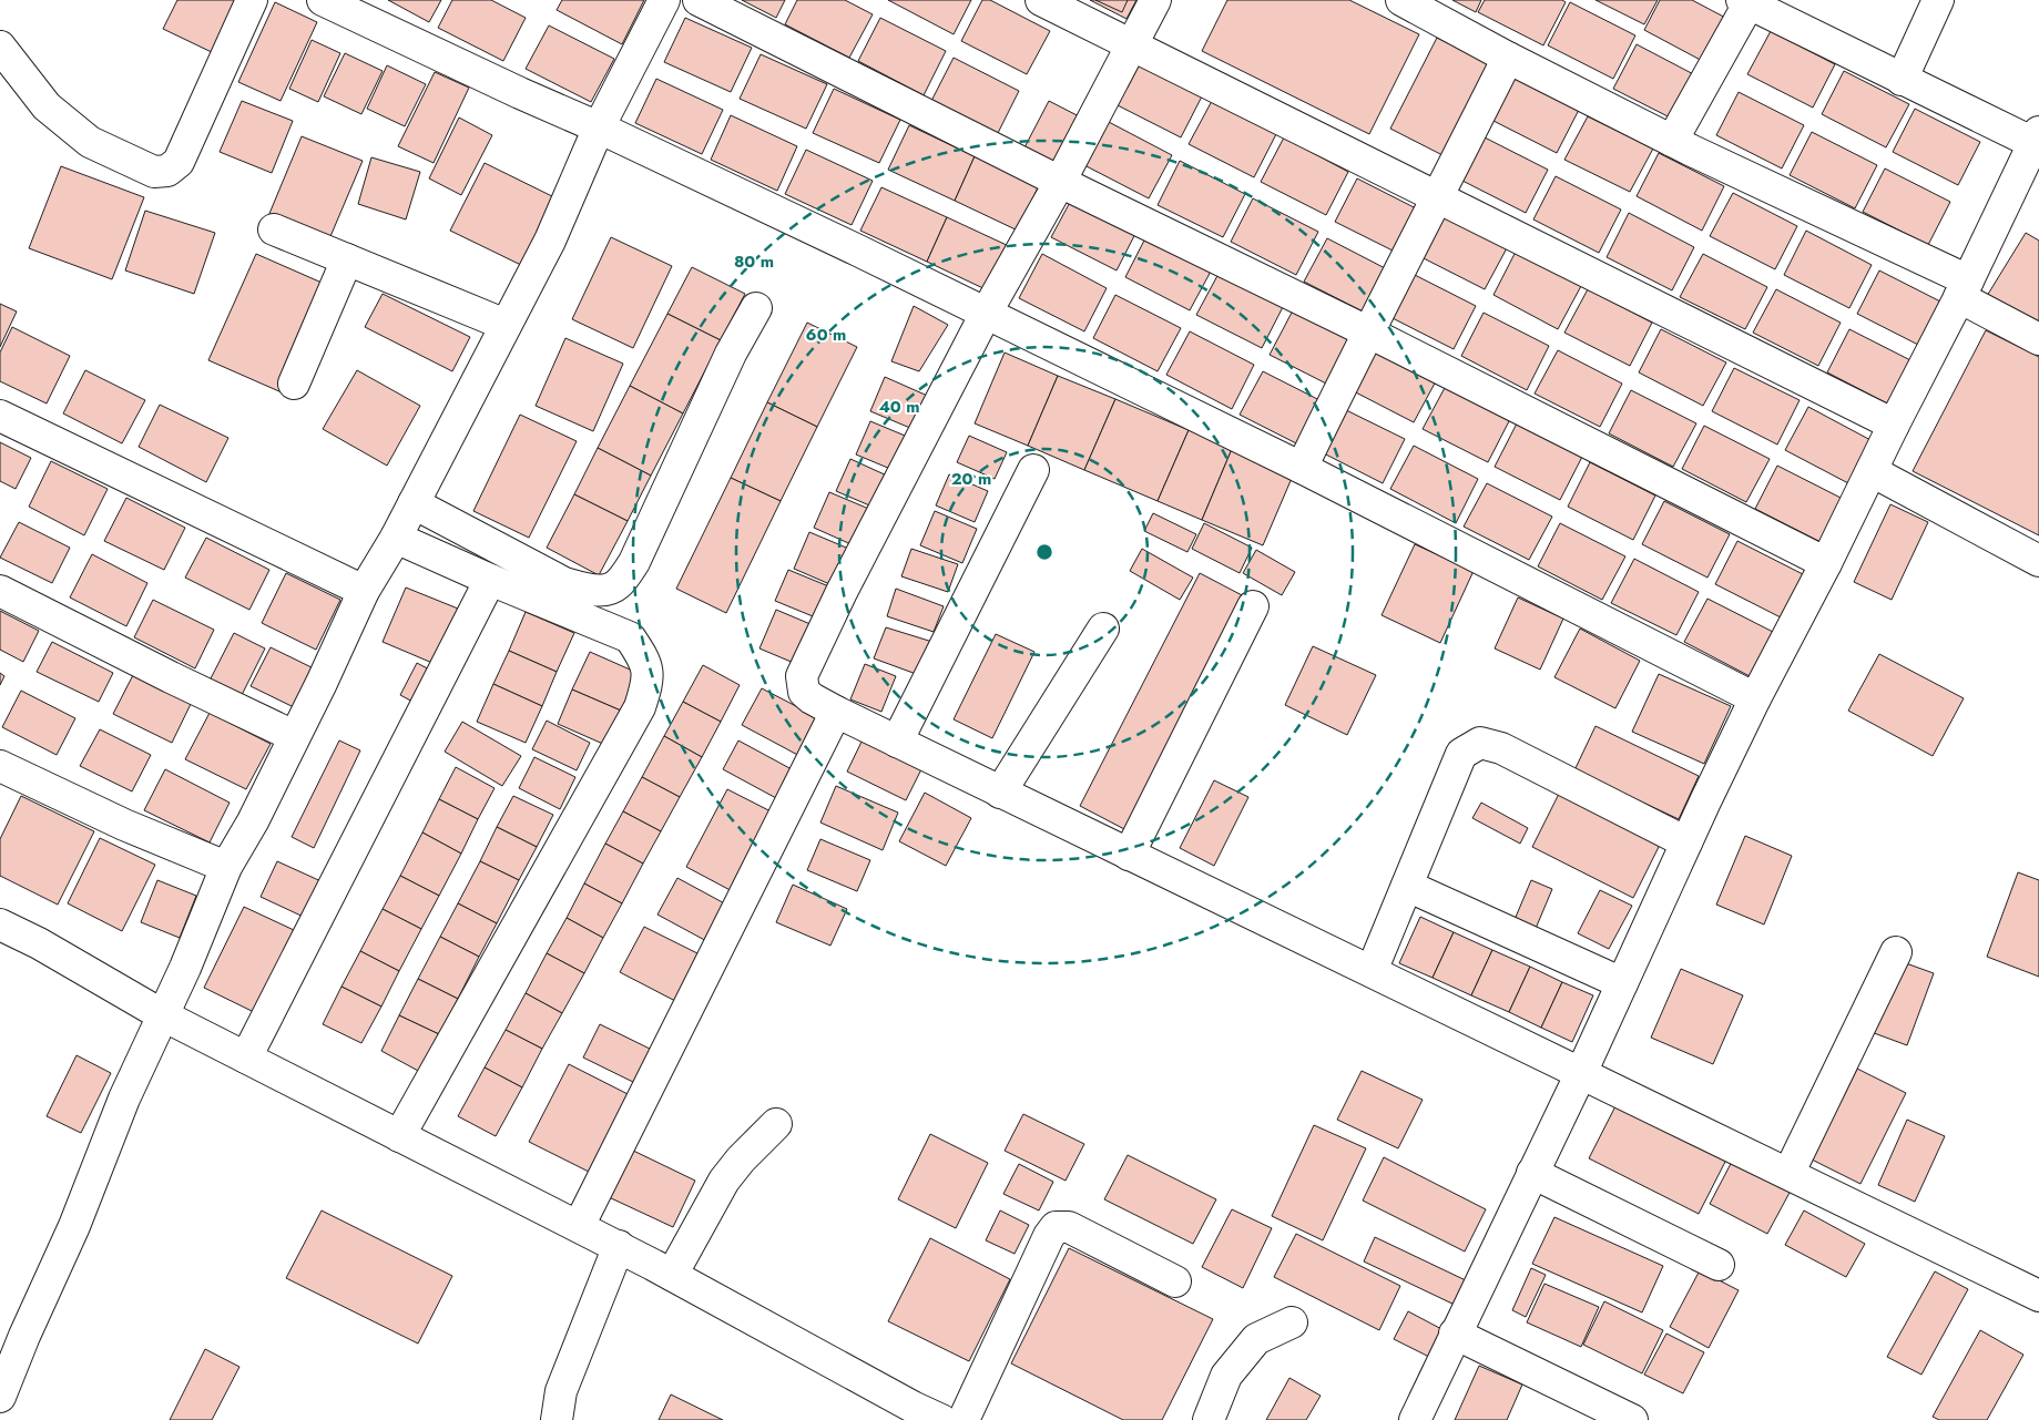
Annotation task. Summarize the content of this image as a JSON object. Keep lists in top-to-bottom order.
{
  "rings": [
    "80 m",
    "60 m",
    "40 m",
    "20 m"
  ]
}
